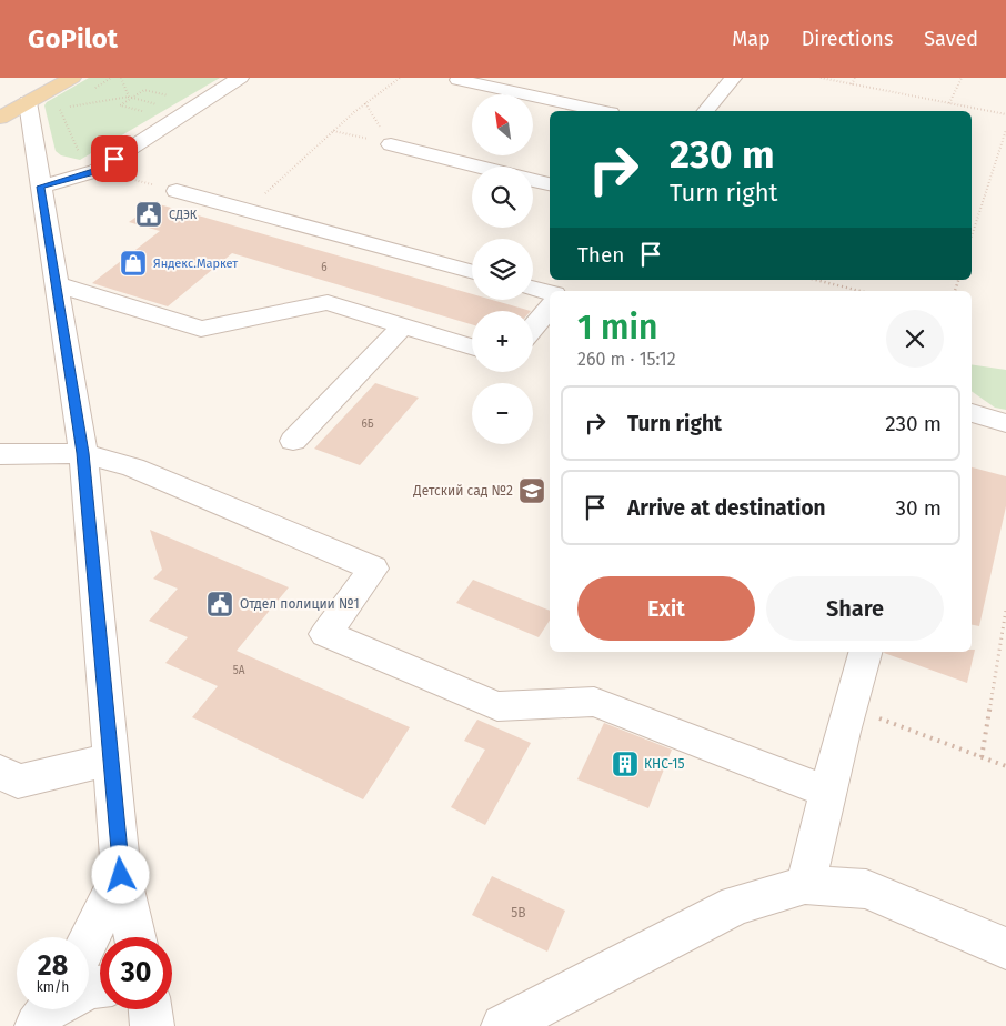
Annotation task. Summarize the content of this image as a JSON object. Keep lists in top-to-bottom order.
{
  "places": {
    "public building": ["СДЭК", "Отдел полиции №1"],
    "shop": ["Яндекс.Маркет"],
    "school or university": ["Детский сад №2"],
    "building": ["КНС-15"]
  },
  "house_numbers": [
    "6",
    "6Б",
    "5А",
    "5В"
  ],
  "north": "top left",
  "page": {
    "header": "GoPilot",
    "nav": ["Map", "Directions", "Saved"],
    "map_buttons": ["+", "−"],
    "turn": ["230 m", "Turn right"],
    "then": "Then",
    "heading": ["1 min", "260 m · 15:12"],
    "list": [
      {
        "name": "Turn right",
        "value": "230 m"
      },
      {
        "name": "Arrive at destination",
        "value": "30 m"
      }
    ],
    "buttons": ["Exit", "Share"],
    "speed": "28 km/h",
    "limit": "30"
  }
}
